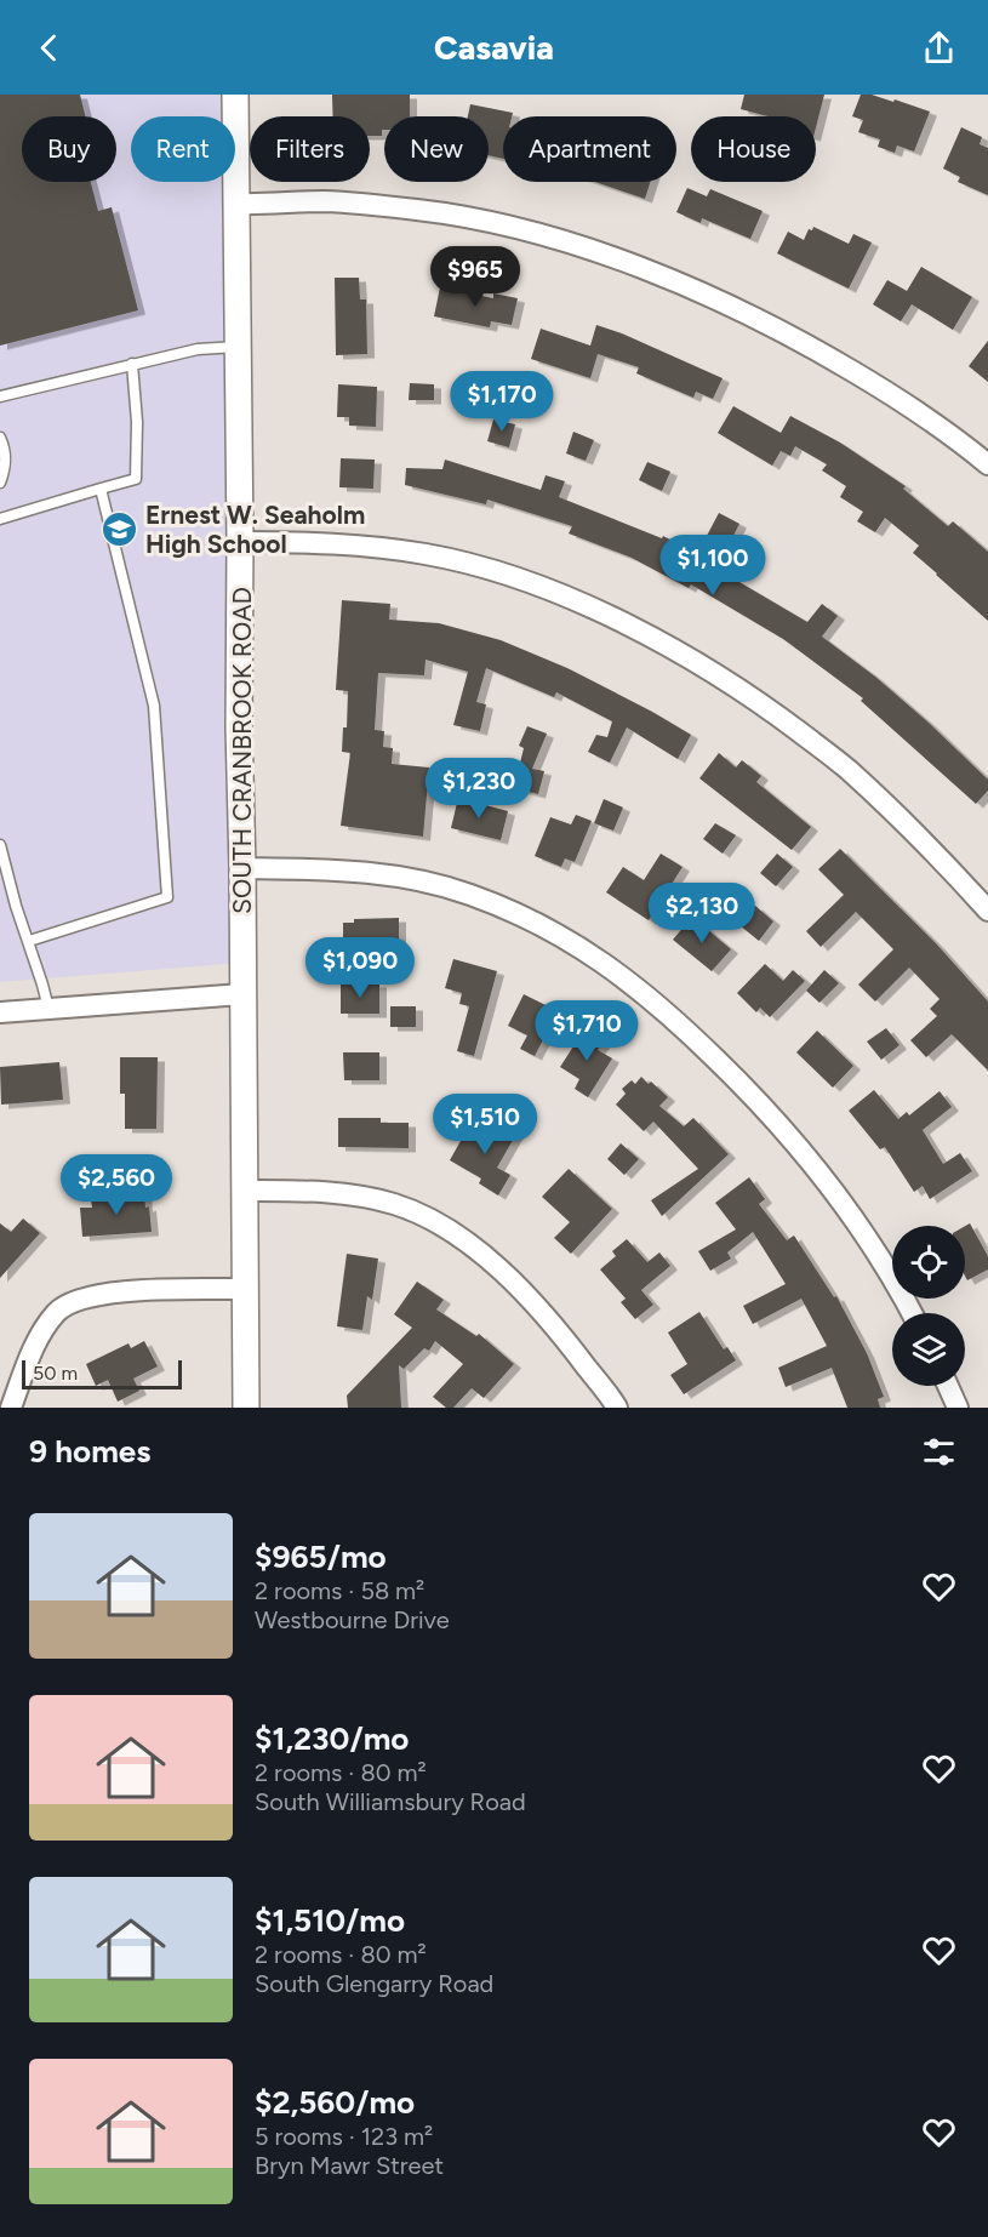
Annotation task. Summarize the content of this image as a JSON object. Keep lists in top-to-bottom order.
{
  "streets": {
    "street": ["SOUTH CRANBROOK ROAD"]
  },
  "places": {
    "school or university": ["Ernest W. Seaholm High School"]
  },
  "scale_bar": "50 m",
  "page": {
    "header": "Casavia",
    "chip": [
      "Buy",
      "Rent",
      "Filters",
      "New",
      "Apartment",
      "House"
    ],
    "price": [
      "$965",
      "$1,170",
      "$1,100",
      "$1,230",
      "$2,130",
      "$1,090",
      "$1,710",
      "$1,510",
      "$2,560"
    ],
    "scale": "50 m",
    "heading": "9 homes",
    "list": [
      {
        "name": "$965/mo",
        "note": "2 rooms · 58 m² · Westbourne Drive"
      },
      {
        "name": "$1,230/mo",
        "note": "2 rooms · 80 m² · South Williamsbury Road"
      },
      {
        "name": "$1,510/mo",
        "note": "2 rooms · 80 m² · South Glengarry Road"
      },
      {
        "name": "$2,560/mo",
        "note": "5 rooms · 123 m² · Bryn Mawr Street"
      }
    ]
  }
}
